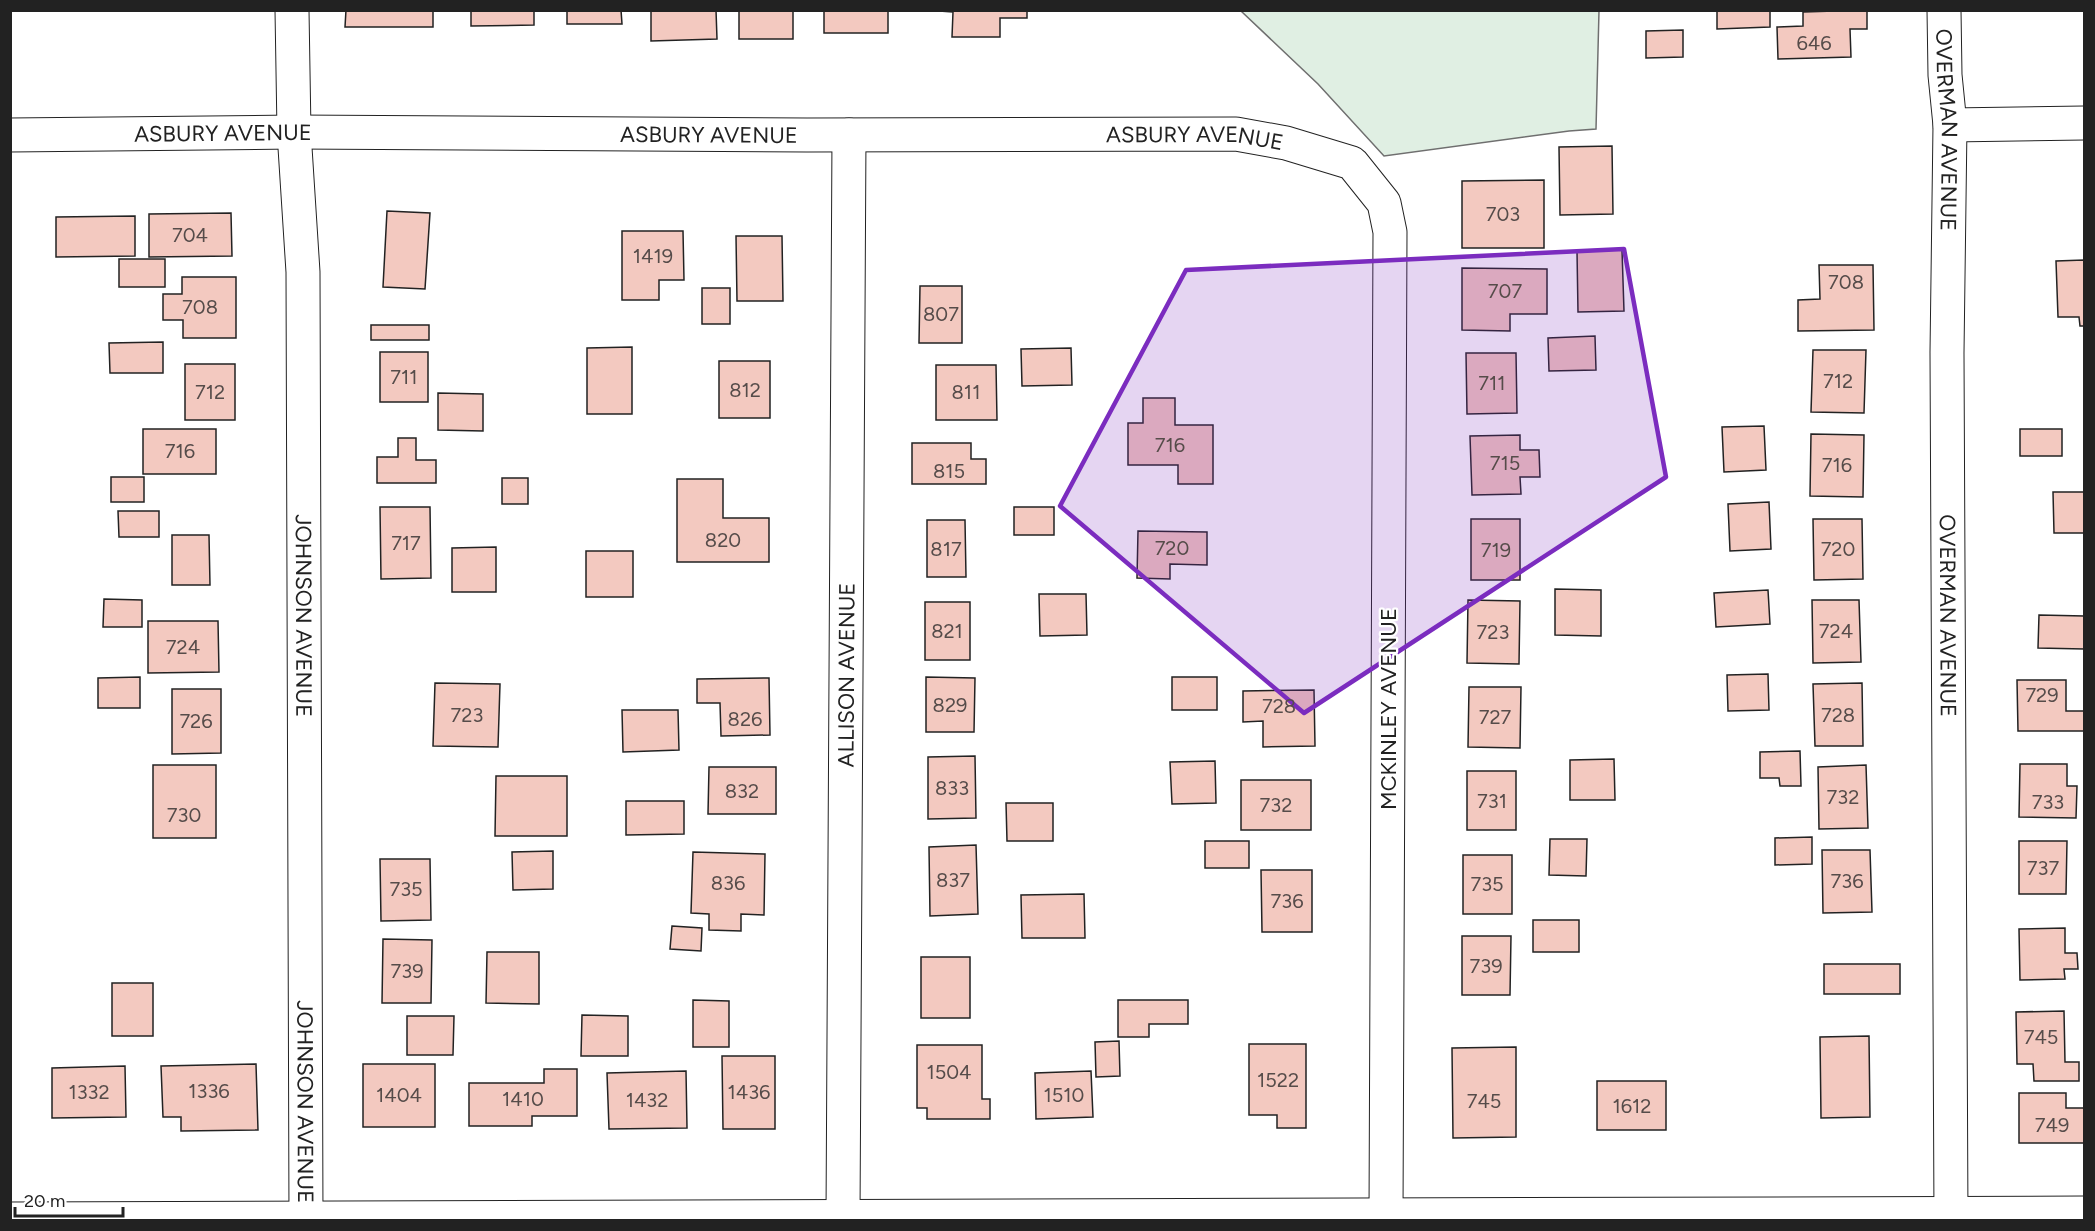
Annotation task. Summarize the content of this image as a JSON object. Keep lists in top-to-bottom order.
{
  "streets": {
    "street": [
      "OVERMAN AVENUE",
      "ASBURY AVENUE",
      "JOHNSON AVENUE",
      "ALLISON AVENUE",
      "MCKINLEY AVENUE"
    ]
  },
  "crossings": [
    ["ASBURY AVENUE", "JOHNSON AVENUE"],
    ["ASBURY AVENUE", "ALLISON AVENUE"],
    ["ASBURY AVENUE", "MCKINLEY AVENUE"]
  ],
  "house_numbers": [
    "646",
    "703",
    "704",
    "1419",
    "708",
    "707",
    "708",
    "807",
    "711",
    "712",
    "711",
    "812",
    "712",
    "811",
    "716",
    "716",
    "715",
    "716",
    "815",
    "820",
    "717",
    "720",
    "817",
    "720",
    "719",
    "821",
    "724",
    "723",
    "724",
    "729",
    "829",
    "728",
    "723",
    "728",
    "727",
    "826",
    "726",
    "833",
    "832",
    "732",
    "731",
    "733",
    "732",
    "730",
    "737",
    "837",
    "736",
    "836",
    "735",
    "735",
    "736",
    "739",
    "739",
    "745",
    "1504",
    "1522",
    "1336",
    "1332",
    "1436",
    "1404",
    "1510",
    "1410",
    "1432",
    "745",
    "1612",
    "749"
  ],
  "scale_bar": "20 m"
}
